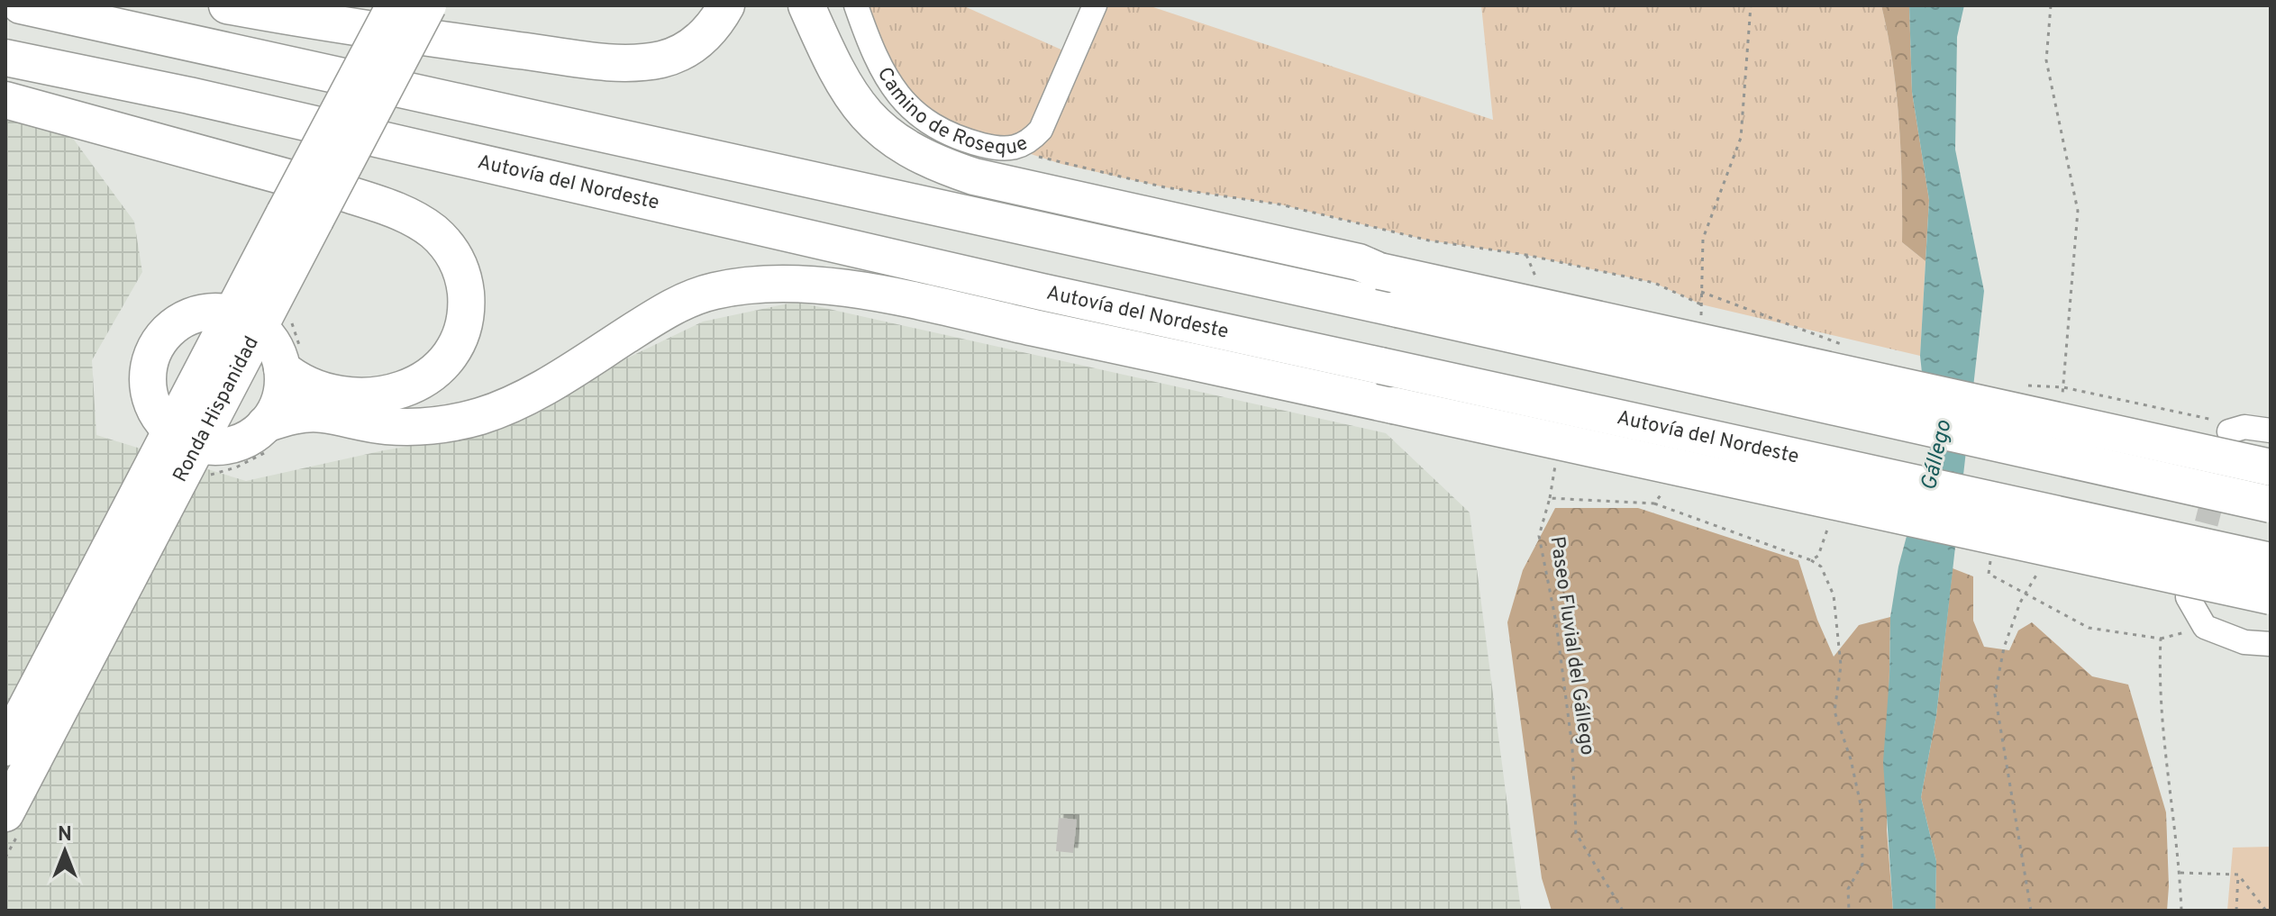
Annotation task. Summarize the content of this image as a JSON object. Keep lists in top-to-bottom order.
{
  "streets": {
    "highway": ["Autovía del Nordeste", "Ronda Hispanidad"],
    "street": ["Camino de Roseque"],
    "path": ["Paseo Fluvial del Gállego"]
  },
  "water": ["Gállego"],
  "north": "top"
}
